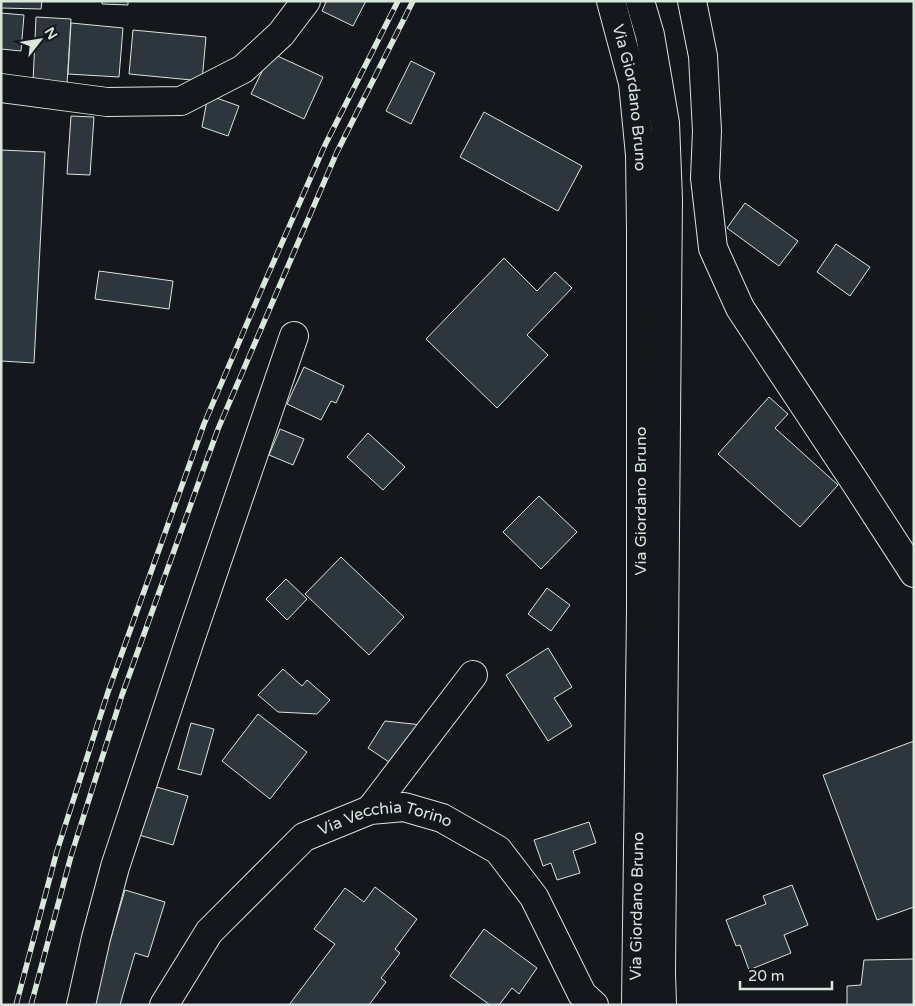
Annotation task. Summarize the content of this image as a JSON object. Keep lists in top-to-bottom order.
{
  "streets": {
    "street": ["Via Giordano Bruno", "Via Vecchia Torino"]
  },
  "scale_bar": "20 m",
  "north": "top right"
}
